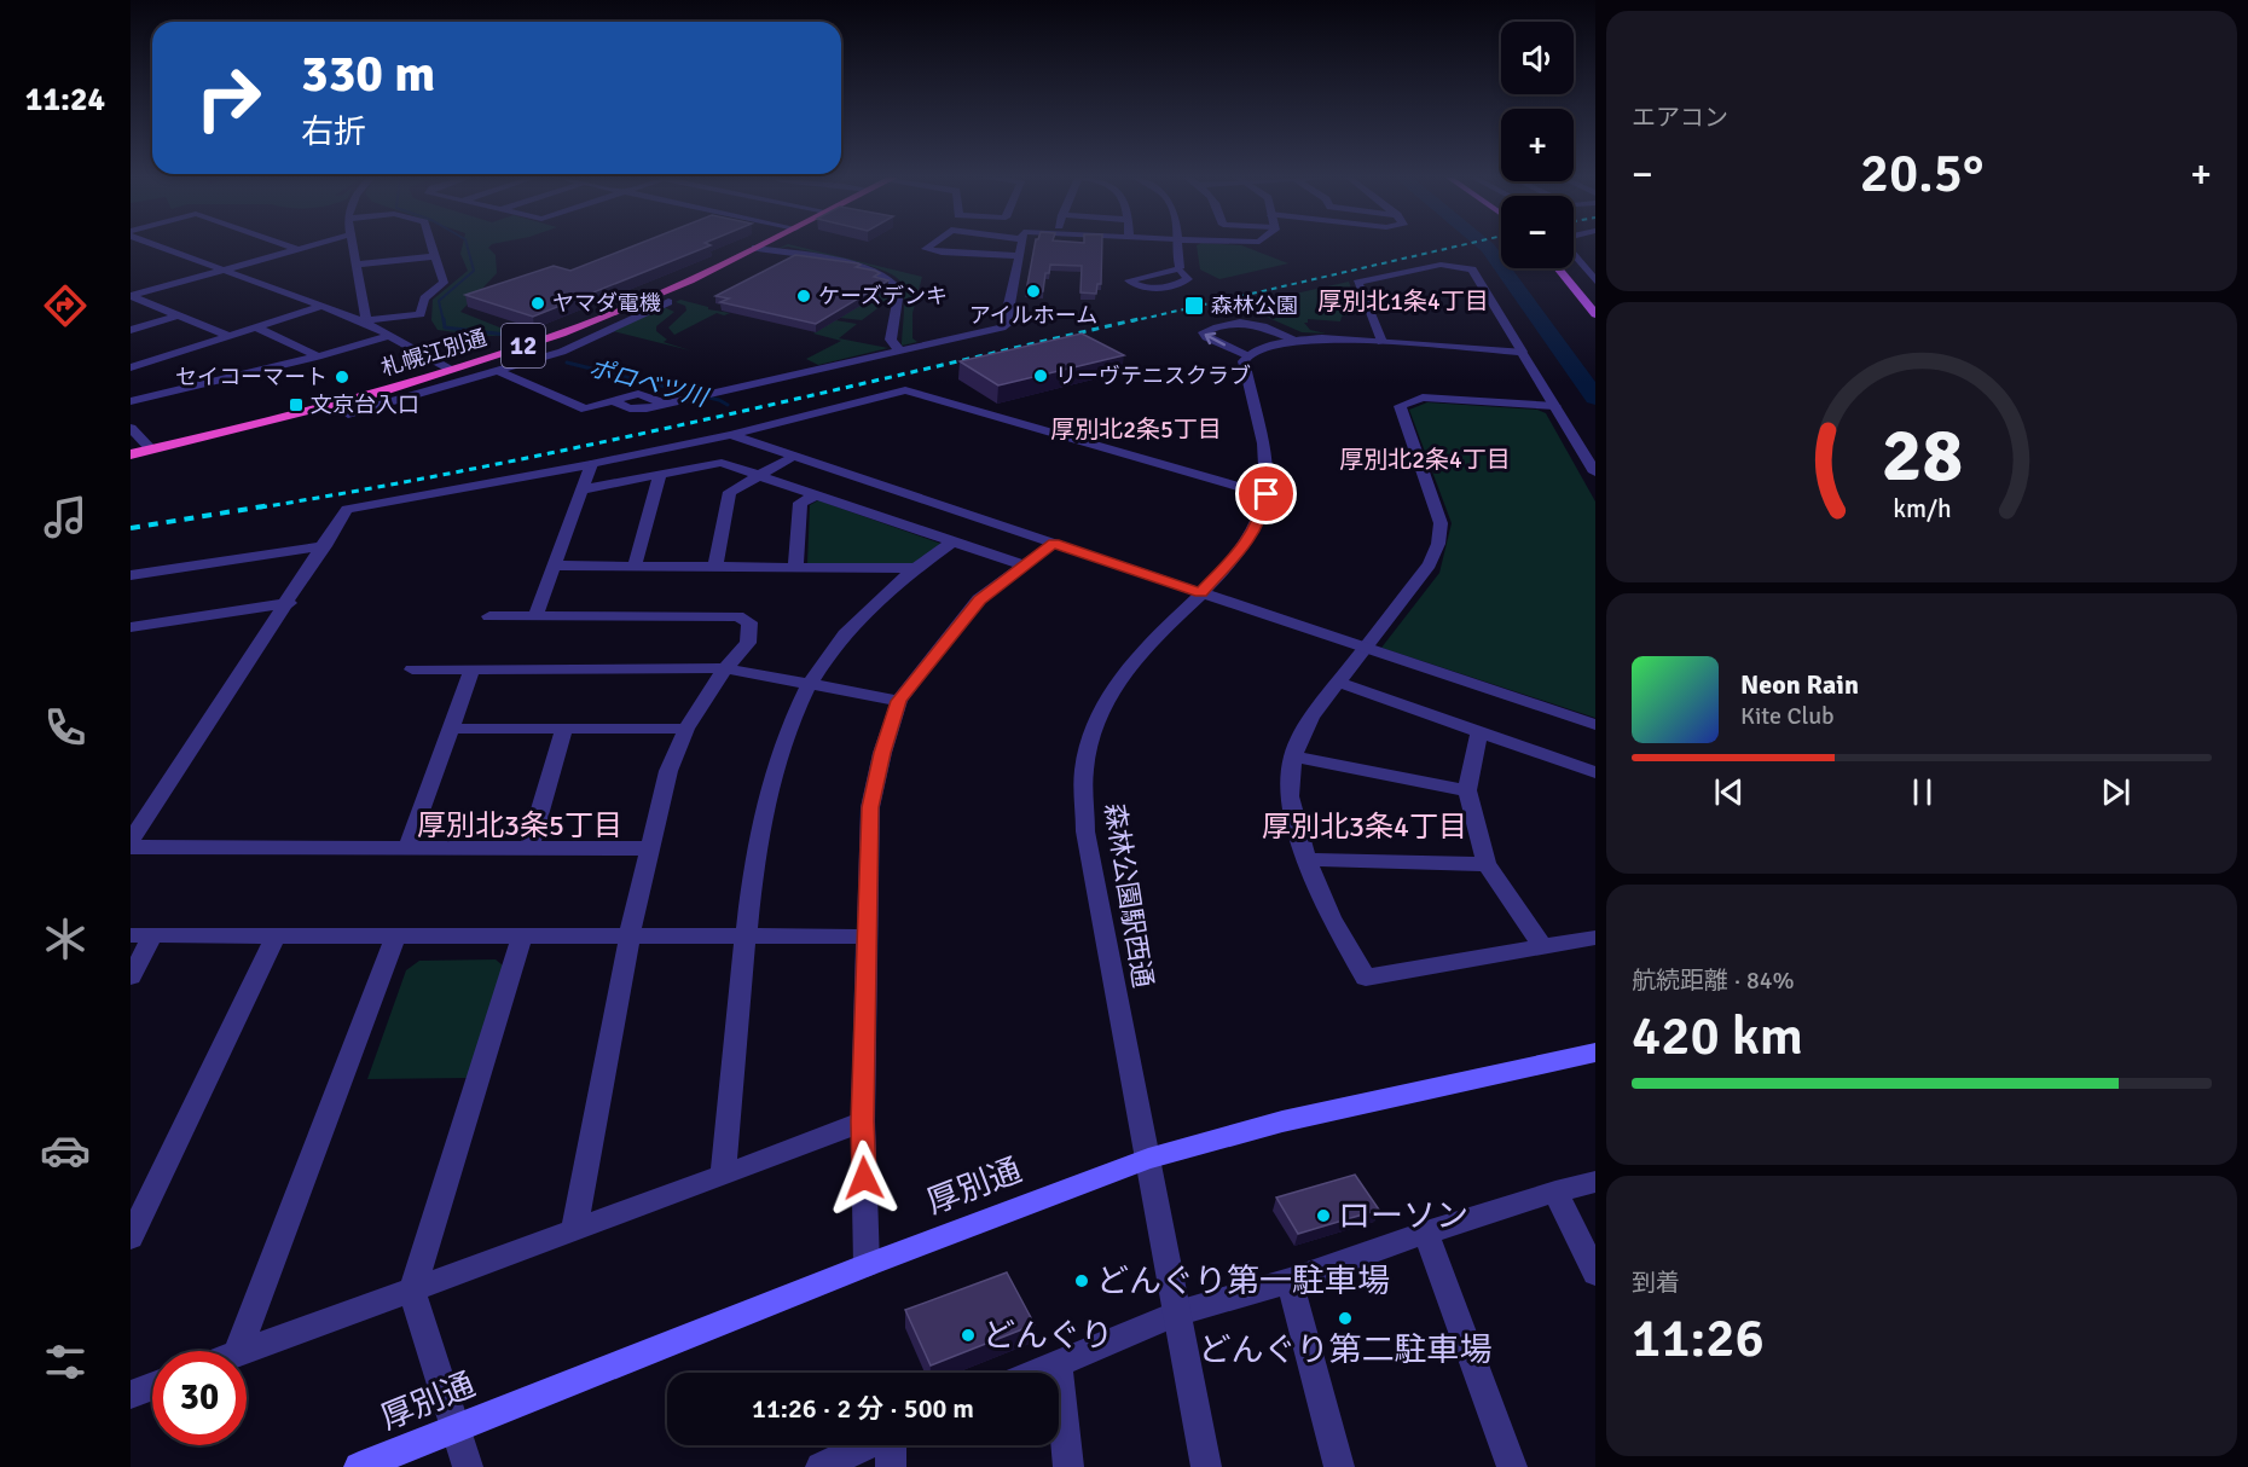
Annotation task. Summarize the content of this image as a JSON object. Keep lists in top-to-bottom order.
{
  "streets": {
    "highway": ["12", "札幌江別通"],
    "main road": ["厚別通"],
    "street": ["森林公園駅西通"]
  },
  "crossings": [
    ["森林公園駅西通", "厚別通"]
  ],
  "districts": [
    "厚別北1条4丁目",
    "厚別北2条5丁目",
    "厚別北2条4丁目",
    "厚別北3条5丁目",
    "厚別北3条4丁目"
  ],
  "water": ["ポロベツ川"],
  "places": {
    "other": [
      "アイルホーム",
      "ケーズデンキ",
      "ヤマダ電機",
      "リーヴテニスクラブ",
      "セイコーマート",
      "ローソン",
      "どんぐり第一駐車場",
      "どんぐり第二駐車場",
      "どんぐり"
    ],
    "transit": ["森林公園", "文京台入口"]
  },
  "page": {
    "tabs": "11:24",
    "tile": [
      "エアコン",
      ["航続距離 · 84%", "420 km"],
      ["到着", "11:26"]
    ],
    "map_buttons": ["+", "−"],
    "turn": ["330 m", "右折"],
    "heat": ["−", "20.5°", "+"],
    "song": ["Neon Rain", "Kite Club"],
    "limit": "30",
    "trip": "11:26 · 2 分 · 500 m",
    "gauge": ["28", "km/h"]
  }
}
